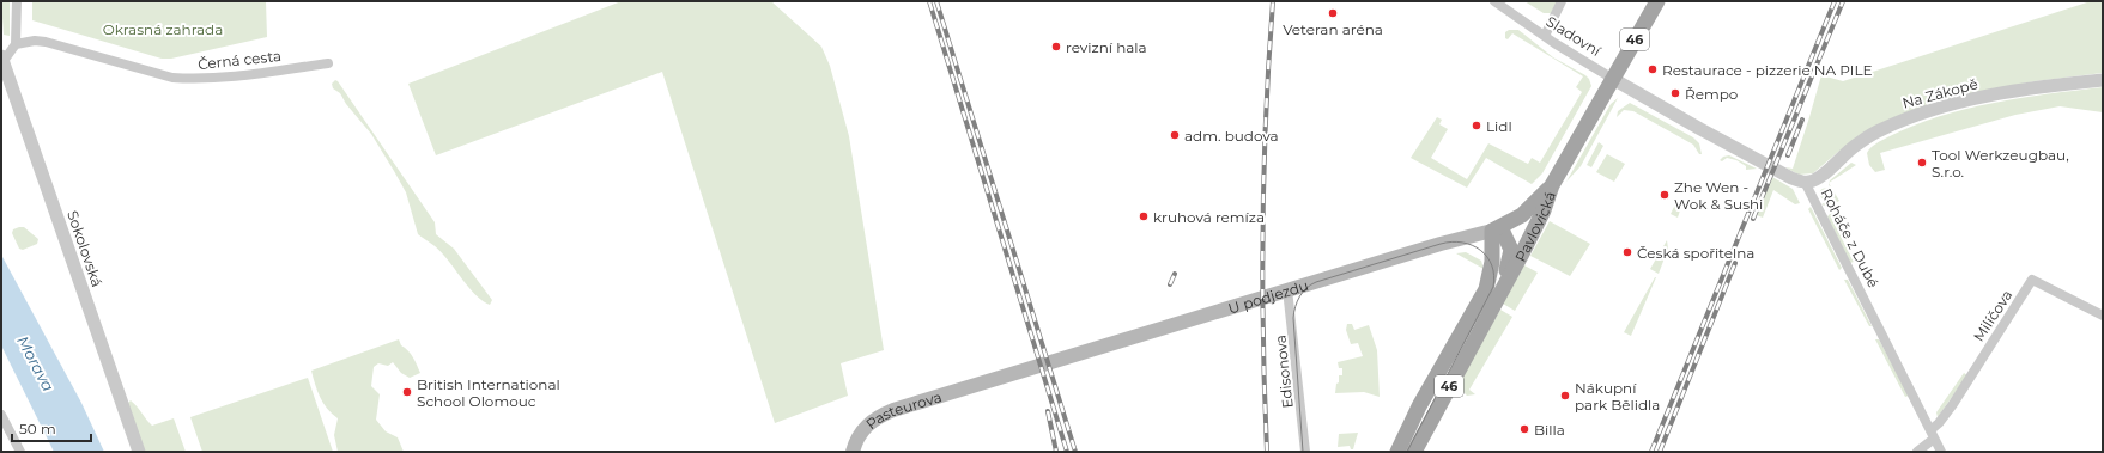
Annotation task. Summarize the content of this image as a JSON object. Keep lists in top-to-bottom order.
{
  "streets": {
    "main road": [
      "46",
      "Pavlovická",
      "U podjezdu",
      "Pasteurova"
    ],
    "street": [
      "Sladovní",
      "Černá cesta",
      "Na Zákopě",
      "Roháče z Dubé",
      "Sokolovská",
      "Milíčova",
      "Edisonova"
    ]
  },
  "crossings": [
    ["Sladovní", "Pavlovická"],
    ["Sladovní", "Roháče z Dubé"],
    ["46", "U podjezdu"],
    ["Na Zákopě", "Roháče z Dubé"],
    ["Pavlovická", "Roháče z Dubé"],
    ["Pavlovická", "U podjezdu"],
    ["Roháče z Dubé", "Milíčova"],
    ["U podjezdu", "Edisonova"],
    ["U podjezdu", "Pasteurova"]
  ],
  "water": ["Morava"],
  "parks": ["Okrasná zahrada"],
  "places": [
    "Veteran aréna",
    "revizní hala",
    "Restaurace - pizzerie NA PILE",
    "Řempo",
    "Lidl",
    "adm. budova",
    "Tool Werkzeugbau, S.r.o.",
    "Zhe Wen - Wok & Sushi",
    "kruhová remíza",
    "Česká spořitelna",
    "British International School Olomouc",
    "Nákupní park Bělidla",
    "Billa"
  ],
  "scale_bar": "50 m"
}
